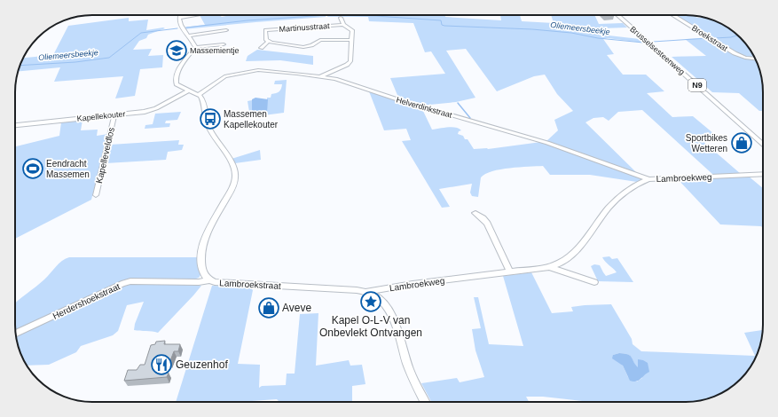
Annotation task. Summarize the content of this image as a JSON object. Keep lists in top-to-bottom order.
{
  "streets": {
    "main road": ["Brusselsesteenweg", "N9"],
    "street": [
      "Martinusstraat",
      "Broekstraat",
      "Helverdinkstraat",
      "Kapellekouter",
      "Kapelleveldlos",
      "Lambroekweg",
      "Lambroekstraat",
      "Herdershoekstraat"
    ]
  },
  "crossings": [
    ["Helverdinkstraat", "Lambroekweg"],
    ["Helverdinkstraat", "Lambroekstraat"],
    ["Kapellekouter", "Kapelleveldlos"],
    ["Lambroekweg", "Lambroekstraat"],
    ["Lambroekstraat", "Herdershoekstraat"]
  ],
  "water": ["Oliemeersbeekje"],
  "places": {
    "school or university": ["Massemientje"],
    "bus stop": ["Massemen Kapellekouter"],
    "shop": ["Sportbikes Wetteren", "Aveve"],
    "sports": ["Eendracht Massemen"],
    "place": ["Kapel O-L-V van Onbevlekt Ontvangen"],
    "restaurant": ["Geuzenhof"]
  }
}
